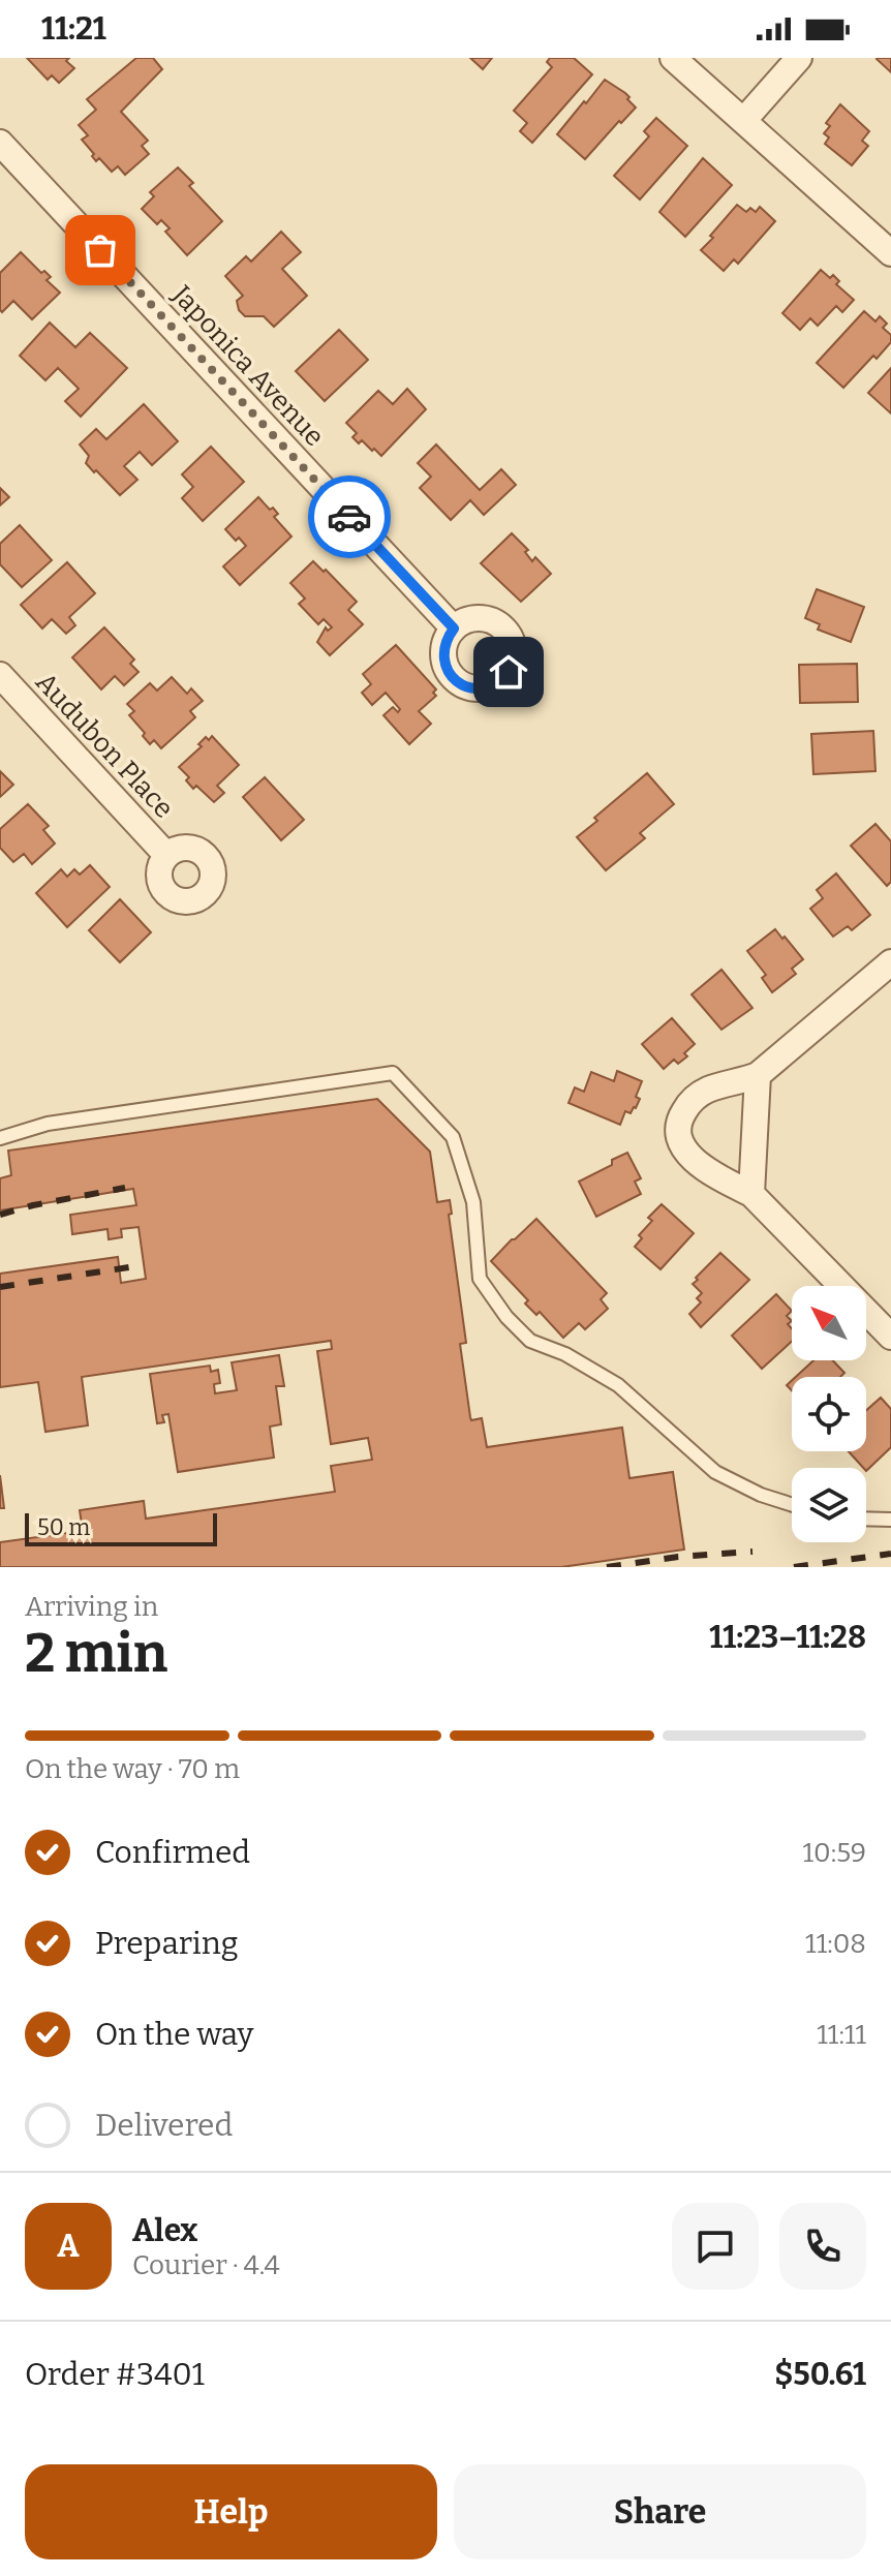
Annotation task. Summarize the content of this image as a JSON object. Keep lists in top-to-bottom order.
{
  "streets": {
    "street": ["Japonica Avenue", "Audubon Place"]
  },
  "scale_bar": "50 m",
  "north": "top left",
  "page": {
    "status": "11:21",
    "scale": "50 m",
    "heading": ["2 min", "Arriving in", "11:23–11:28"],
    "panel": [
      "Alex",
      "Courier · 4.4",
      "Order #3401",
      "$50.61"
    ],
    "bar": "On the way · 70 m",
    "list": [
      ["Confirmed", "10:59"],
      ["Preparing", "11:08"],
      ["On the way", "11:11"],
      "Delivered"
    ],
    "round": "A",
    "buttons": ["Help", "Share"]
  }
}
